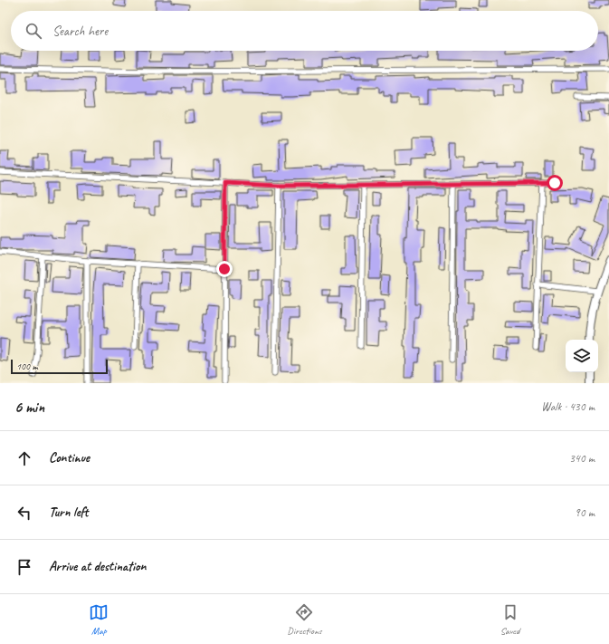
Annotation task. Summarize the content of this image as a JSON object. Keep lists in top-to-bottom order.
{
  "scale_bar": "100 m",
  "page": {
    "search": "Search here",
    "scale": "100 m",
    "heading": ["6 min", "Walk · 430 m"],
    "list": [
      ["Continue", "340 m"],
      ["Turn left", "90 m"],
      "Arrive at destination"
    ],
    "nav": ["Map", "Directions", "Saved"]
  }
}
